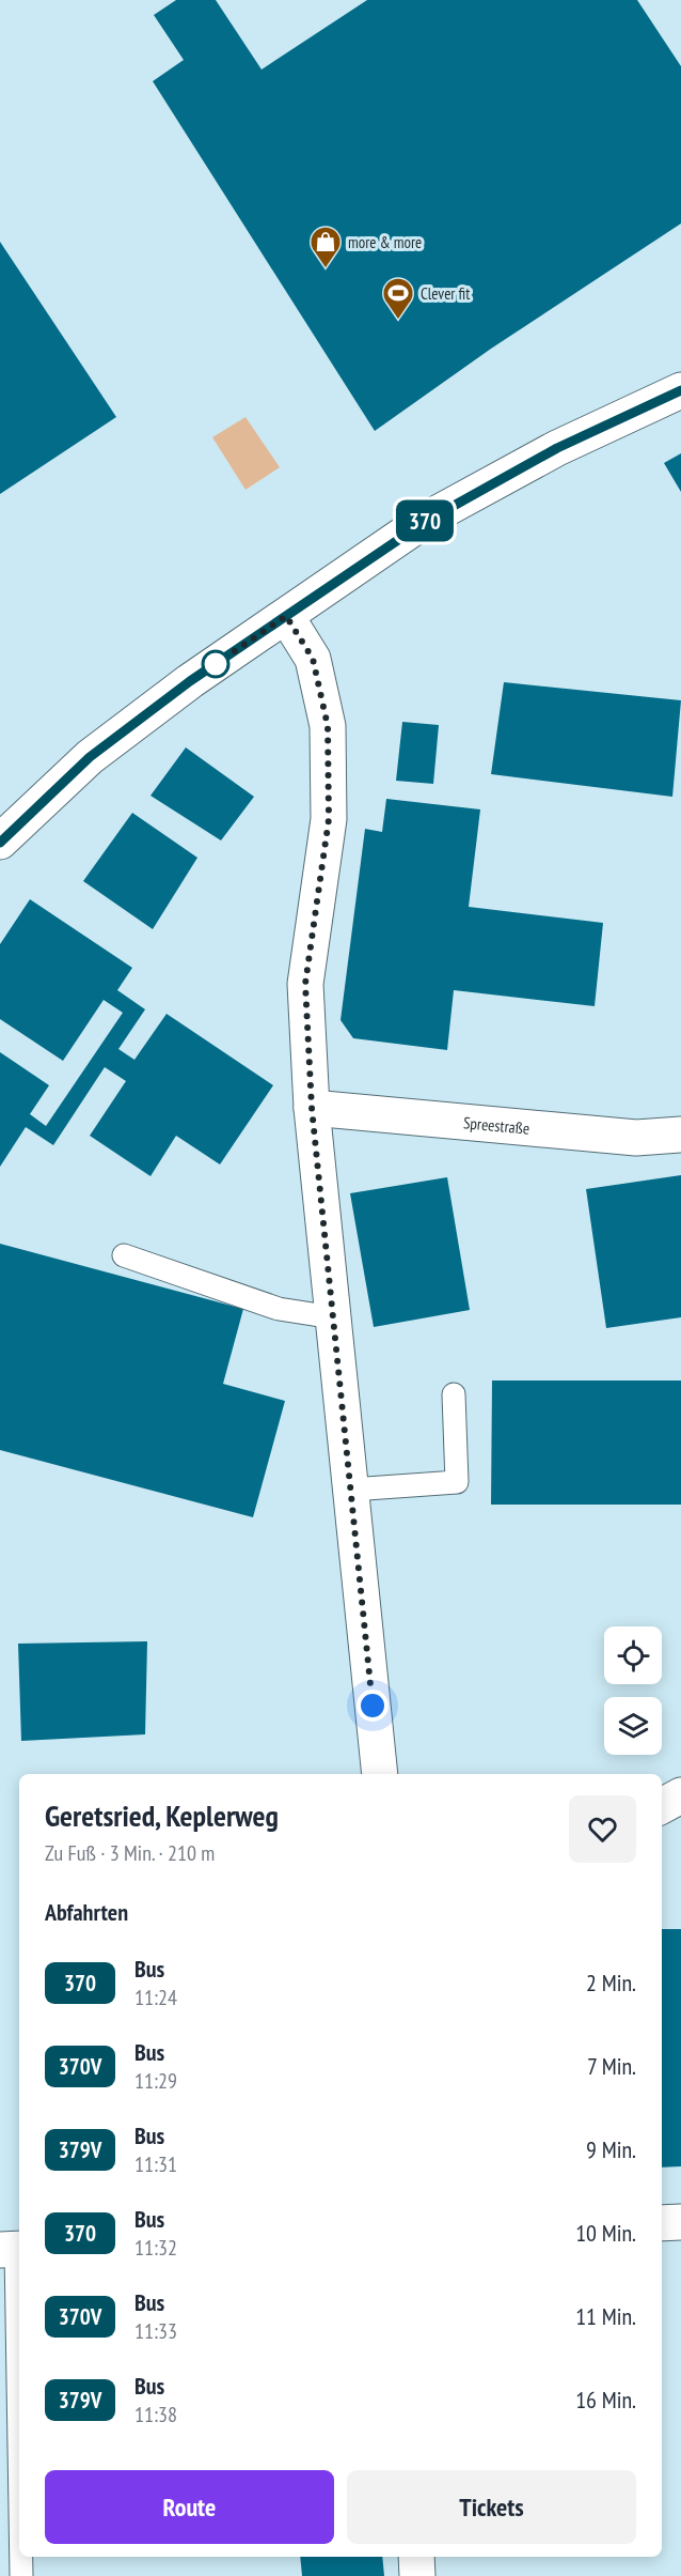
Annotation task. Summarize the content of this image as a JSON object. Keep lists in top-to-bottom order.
{
  "streets": {
    "street": ["Spreestraße"]
  },
  "places": {
    "shop": ["more & more"],
    "sports": ["Clever fit"]
  },
  "lines": ["bus line 370"],
  "page": {
    "on_map": "370",
    "heading": [
      ["Geretsried, Keplerweg", "Zu Fuß · 3 Min. · 210 m"],
      "Abfahrten"
    ],
    "list": [
      {
        "mark": "370",
        "name": "Bus",
        "note": "11:24",
        "value": "2 Min."
      },
      {
        "mark": "370V",
        "name": "Bus",
        "note": "11:29",
        "value": "7 Min."
      },
      {
        "mark": "379V",
        "name": "Bus",
        "note": "11:31",
        "value": "9 Min."
      },
      {
        "mark": "370",
        "name": "Bus",
        "note": "11:32",
        "value": "10 Min."
      },
      {
        "mark": "370V",
        "name": "Bus",
        "note": "11:33",
        "value": "11 Min."
      },
      {
        "mark": "379V",
        "name": "Bus",
        "note": "11:38",
        "value": "16 Min."
      }
    ],
    "buttons": ["Route", "Tickets"]
  }
}
